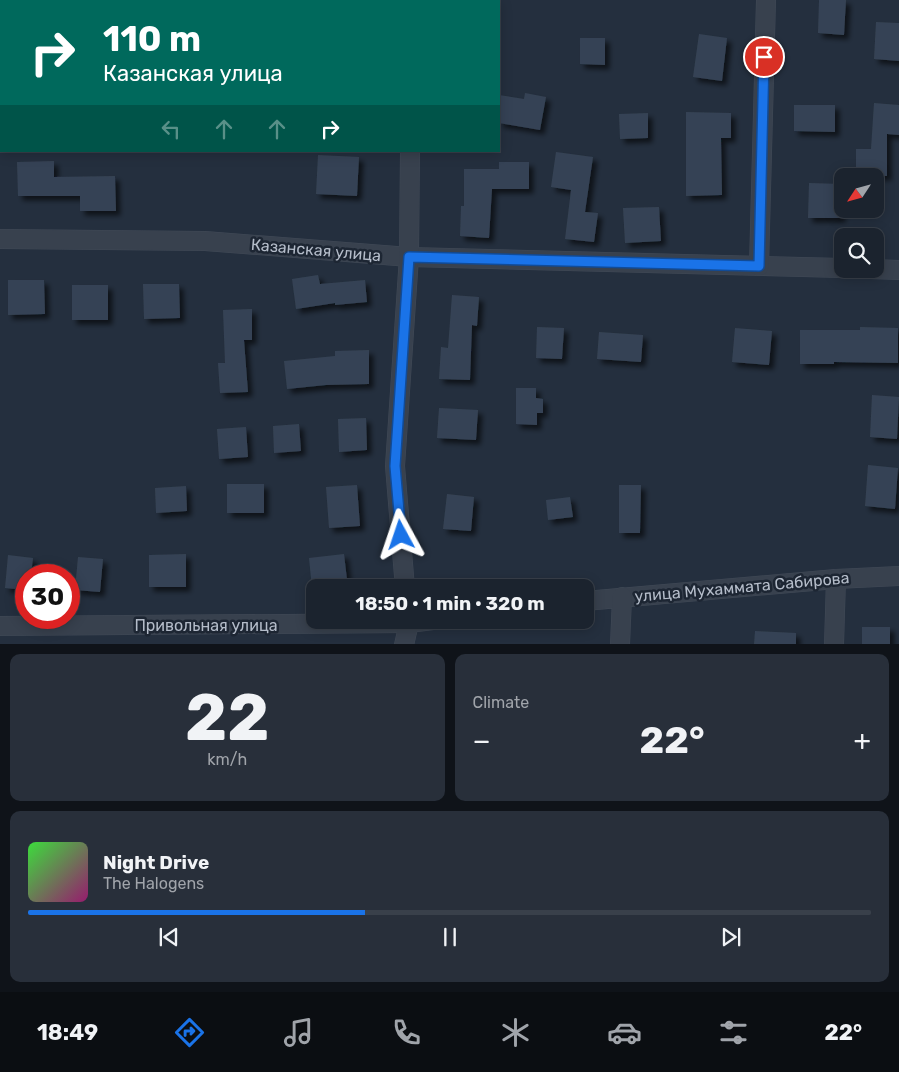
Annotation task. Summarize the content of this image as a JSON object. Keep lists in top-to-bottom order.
{
  "streets": {
    "street": ["Казанская улица", "улица Мухаммата Сабирова", "Привольная улица"]
  },
  "north": "bottom left",
  "page": {
    "turn": ["110 m", "Казанская улица"],
    "limit": "30",
    "trip": "18:50 · 1 min · 320 m",
    "tile": [
      ["22", "km/h"],
      "Climate"
    ],
    "heat": ["−", "22°", "+"],
    "song": ["Night Drive", "The Halogens"],
    "tabs": ["18:49", "22°"]
  }
}
